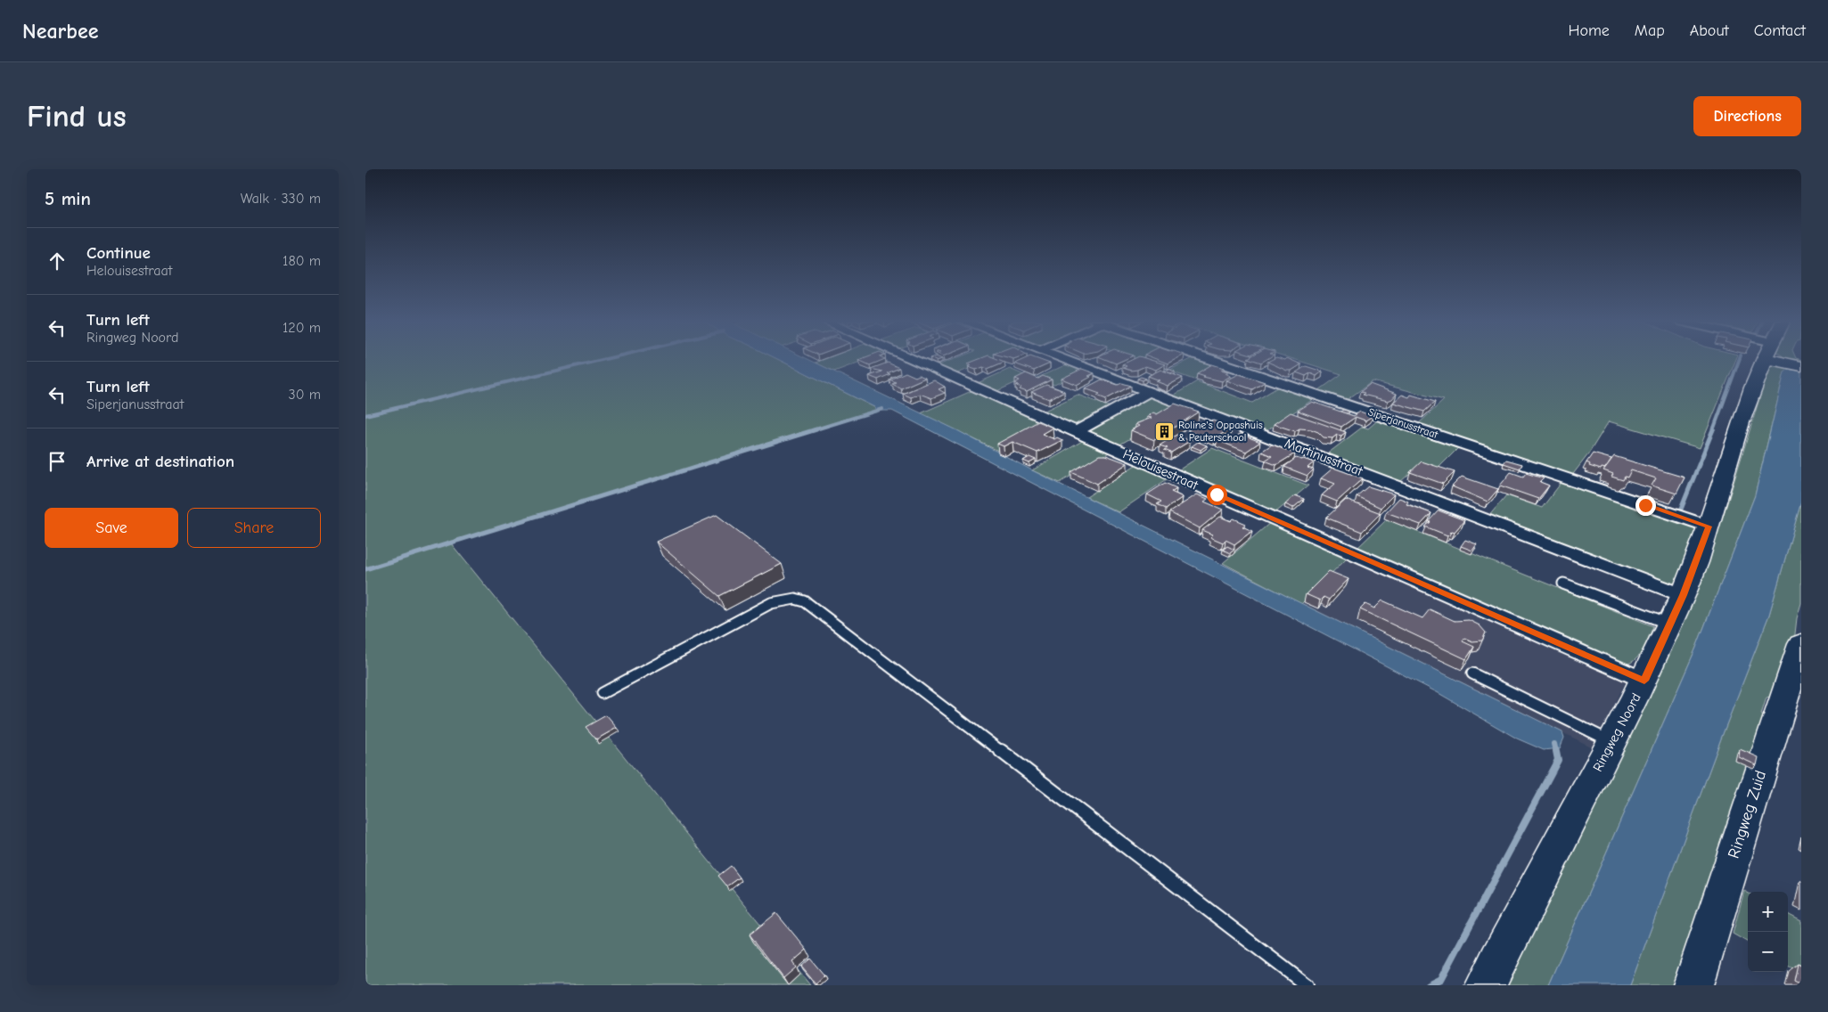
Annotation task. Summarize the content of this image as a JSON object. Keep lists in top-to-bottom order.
{
  "streets": {
    "street": [
      "Siperjanusstraat",
      "Martinusstraat",
      "Helouisestraat",
      "Ringweg Noord",
      "Ringweg Zuid"
    ]
  },
  "crossings": [
    ["Siperjanusstraat", "Ringweg Noord"],
    ["Martinusstraat", "Ringweg Noord"],
    ["Helouisestraat", "Ringweg Noord"]
  ],
  "places": {
    "building": ["Roline's Oppashuis & Peuterschool"]
  },
  "page": {
    "header": "Nearbee",
    "nav": [
      "Home",
      "Map",
      "About",
      "Contact"
    ],
    "buttons": [
      "Directions",
      ["Save", "Share"]
    ],
    "title": "Find us",
    "heading": ["5 min", "Walk · 330 m"],
    "list": [
      ["Continue", "Helouisestraat", "180 m"],
      ["Turn left", "Ringweg Noord", "120 m"],
      ["Turn left", "Siperjanusstraat", "30 m"],
      "Arrive at destination"
    ],
    "map_buttons": ["+", "−"]
  }
}
